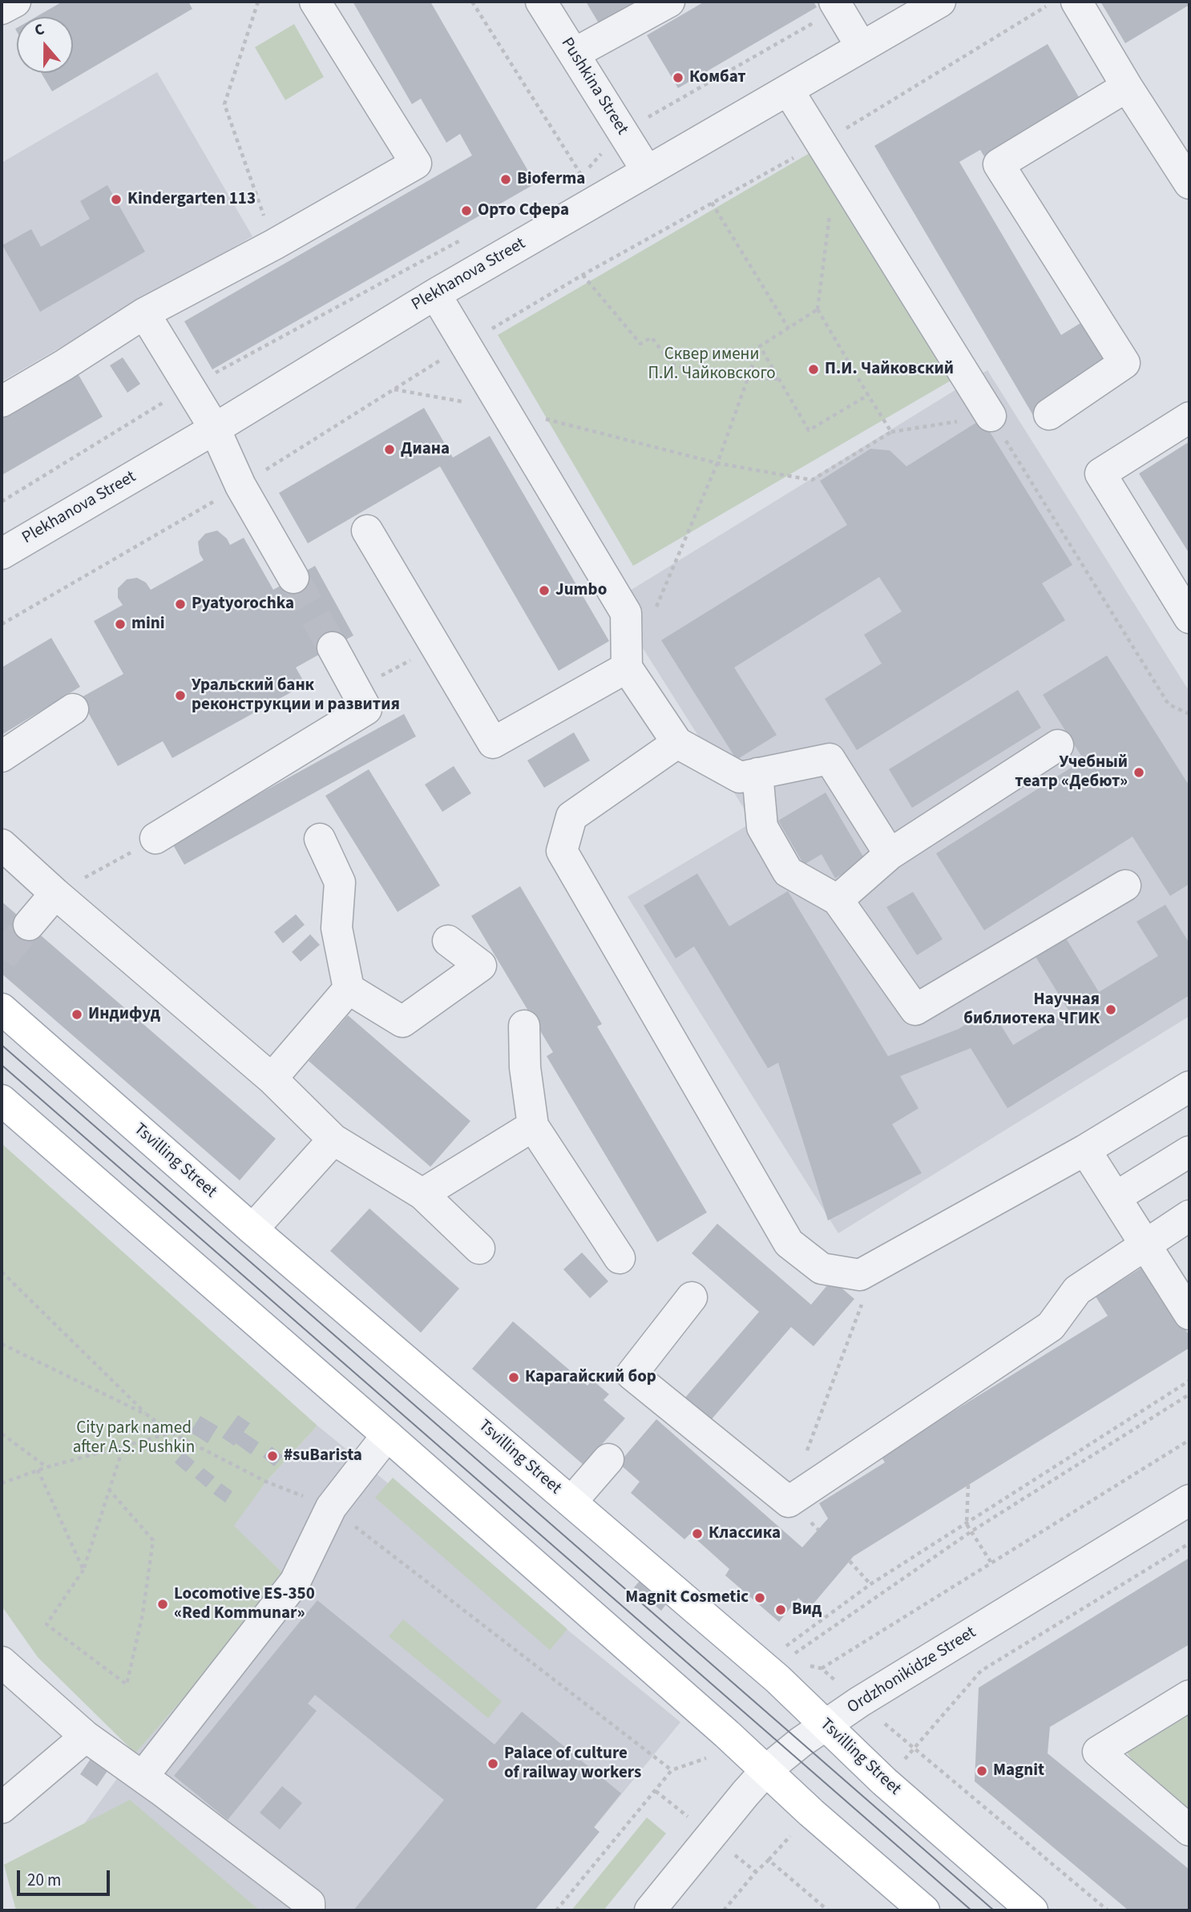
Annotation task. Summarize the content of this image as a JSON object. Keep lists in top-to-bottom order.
{
  "streets": {
    "main road": ["Tsvilling Street"],
    "street": ["Pushkina Street", "Plekhanova Street", "Ordzhonikidze Street"]
  },
  "crossings": [
    ["Pushkina Street", "Plekhanova Street"],
    ["Tsvilling Street", "Ordzhonikidze Street"]
  ],
  "parks": ["Сквер имени П.И. Чайковского", "City park named after A.S. Pushkin"],
  "places": [
    "Комбат",
    "Bioferma",
    "Kindergarten 113",
    "Орто Сфера",
    "П.И. Чайковский",
    "Диана",
    "Jumbo",
    "Pyatyorochka",
    "mini",
    "Уральский банк реконструкции и развития",
    "Учебный театр «Дебют»",
    "Научная библиотека ЧГИК",
    "Индифуд",
    "Карагайский бор",
    "#suBarista",
    "Классика",
    "Magnit Cosmetic",
    "Locomotive ES-350 «Red Kommunar»",
    "Вид",
    "Palace of culture of railway workers",
    "Magnit"
  ],
  "scale_bar": "20 m",
  "north": "top"
}
